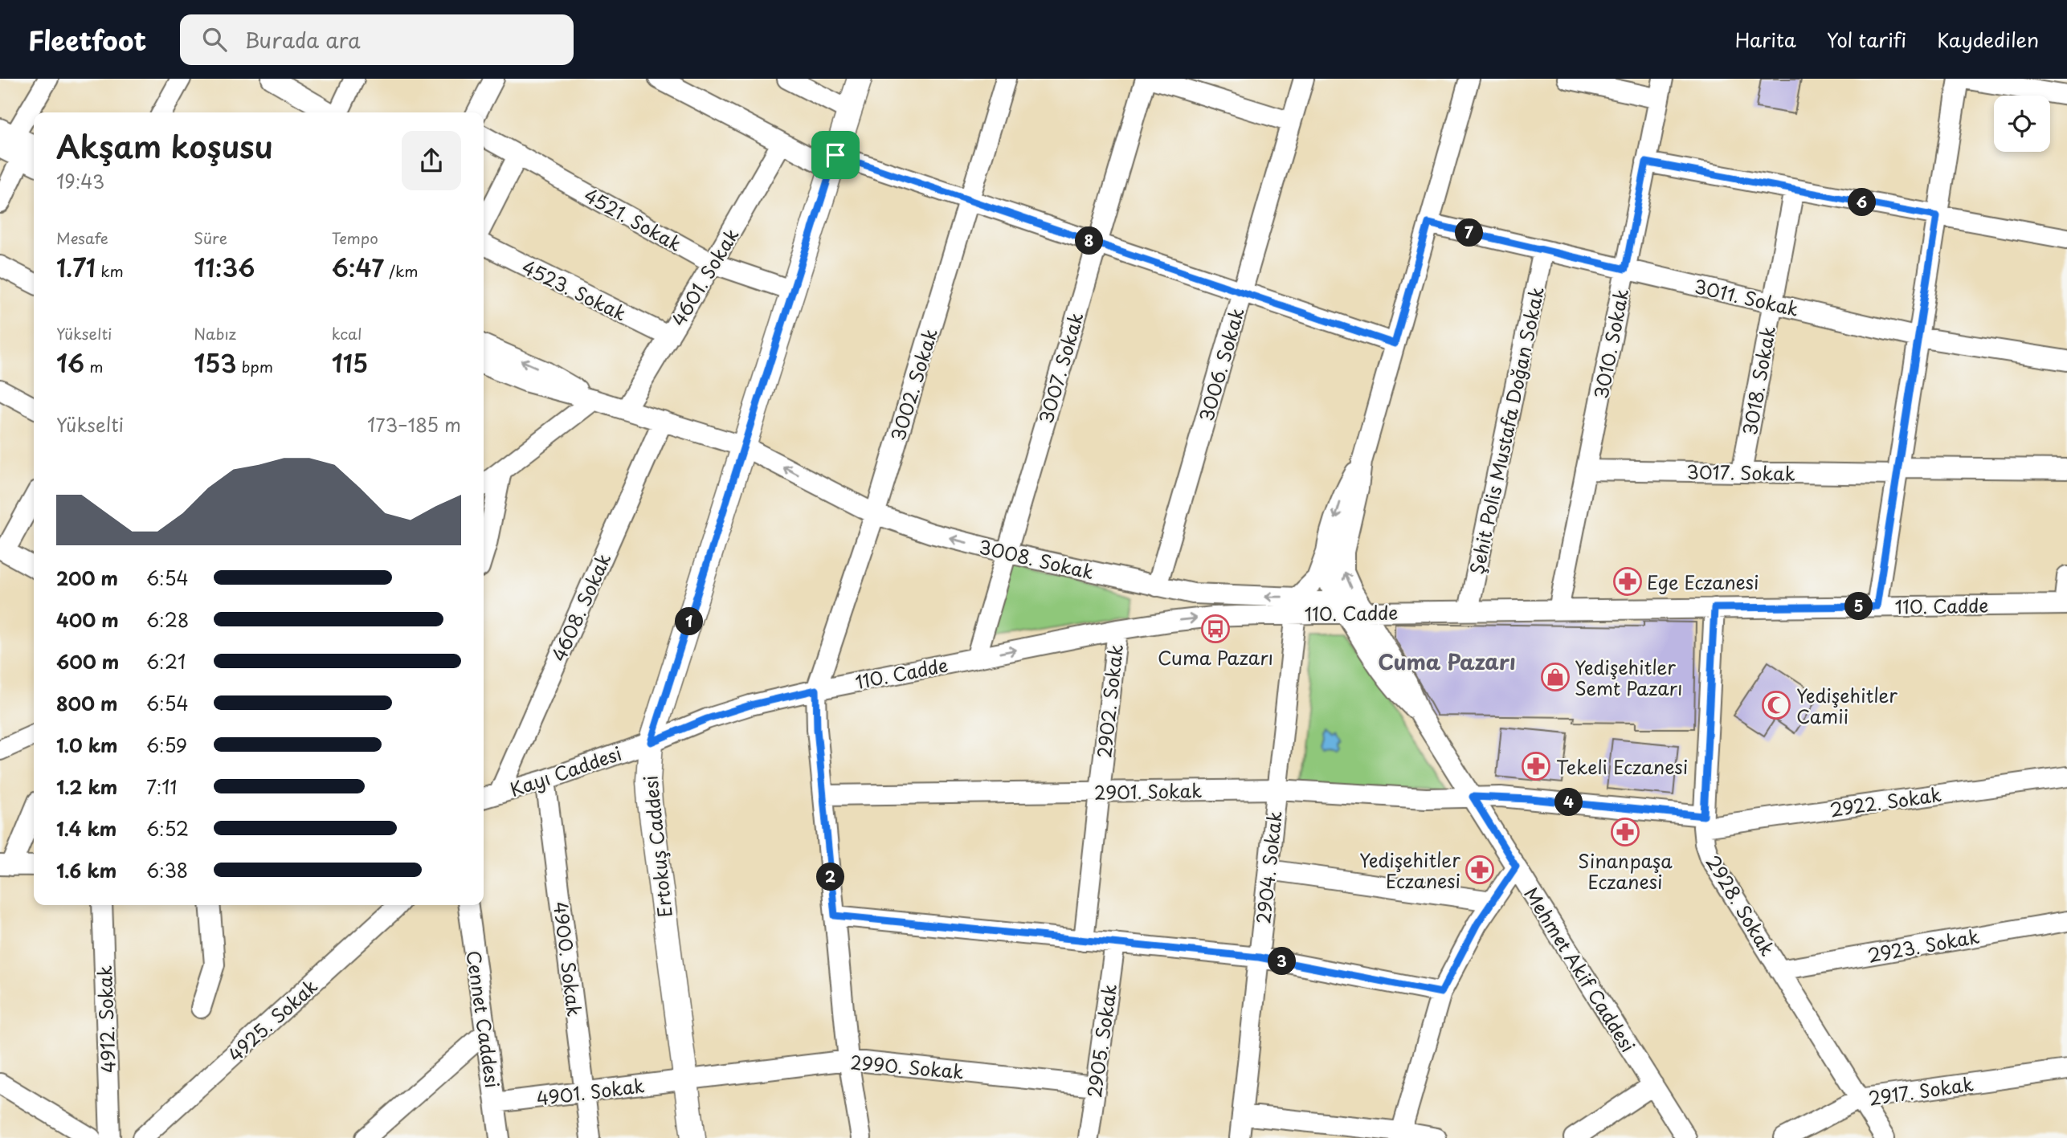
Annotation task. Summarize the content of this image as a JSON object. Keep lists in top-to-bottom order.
{
  "streets": {
    "main road": ["Ertokuş Caddesi"],
    "street": [
      "4521. Sokak",
      "4601. Sokak",
      "4523. Sokak",
      "3011. Sokak",
      "3010. Sokak",
      "3006. Sokak",
      "3007. Sokak",
      "3018. Sokak",
      "3002. Sokak",
      "Şehit Polis Mustafa Doğan Sokak",
      "3017. Sokak",
      "3008. Sokak",
      "110. Cadde",
      "4608. Sokak",
      "2902. Sokak",
      "Kayı Caddesi",
      "2901. Sokak",
      "2922. Sokak",
      "2904. Sokak",
      "2928. Sokak",
      "2923. Sokak",
      "4900. Sokak",
      "Mehmet Akif Caddesi",
      "4912. Sokak",
      "Cennet Caddesi",
      "4925. Sokak",
      "2905. Sokak",
      "2990. Sokak",
      "2917. Sokak",
      "4901. Sokak"
    ]
  },
  "crossings": [
    ["4521. Sokak", "4601. Sokak"],
    ["4521. Sokak", "Ertokuş Caddesi"],
    ["4601. Sokak", "4523. Sokak"],
    ["4601. Sokak", "3008. Sokak"],
    ["3011. Sokak", "3010. Sokak"],
    ["3011. Sokak", "3018. Sokak"],
    ["3011. Sokak", "Şehit Polis Mustafa Doğan Sokak"],
    ["3011. Sokak", "Mehmet Akif Caddesi"],
    ["3010. Sokak", "3017. Sokak"],
    ["3010. Sokak", "110. Cadde"],
    ["3006. Sokak", "3008. Sokak"],
    ["3007. Sokak", "3008. Sokak"],
    ["3007. Sokak", "110. Cadde"],
    ["3018. Sokak", "3017. Sokak"],
    ["3002. Sokak", "3008. Sokak"],
    ["3002. Sokak", "110. Cadde"],
    ["3002. Sokak", "2901. Sokak"],
    ["3002. Sokak", "2990. Sokak"],
    ["Şehit Polis Mustafa Doğan Sokak", "110. Cadde"],
    ["3008. Sokak", "110. Cadde"],
    ["3008. Sokak", "4608. Sokak"],
    ["3008. Sokak", "Ertokuş Caddesi"],
    ["3008. Sokak", "2904. Sokak"],
    ["110. Cadde", "2902. Sokak"],
    ["110. Cadde", "Kayı Caddesi"],
    ["110. Cadde", "Ertokuş Caddesi"],
    ["110. Cadde", "2904. Sokak"],
    ["110. Cadde", "2928. Sokak"],
    ["110. Cadde", "Mehmet Akif Caddesi"],
    ["4608. Sokak", "Kayı Caddesi"],
    ["2902. Sokak", "2901. Sokak"],
    ["Kayı Caddesi", "Ertokuş Caddesi"],
    ["Kayı Caddesi", "4900. Sokak"],
    ["2901. Sokak", "2922. Sokak"],
    ["2901. Sokak", "2904. Sokak"],
    ["2901. Sokak", "Mehmet Akif Caddesi"],
    ["2922. Sokak", "2928. Sokak"],
    ["2922. Sokak", "Mehmet Akif Caddesi"],
    ["Ertokuş Caddesi", "2990. Sokak"],
    ["Ertokuş Caddesi", "4901. Sokak"],
    ["2928. Sokak", "2923. Sokak"],
    ["2928. Sokak", "2917. Sokak"],
    ["4900. Sokak", "4901. Sokak"],
    ["Cennet Caddesi", "4901. Sokak"],
    ["2905. Sokak", "2990. Sokak"],
    ["2990. Sokak", "4901. Sokak"]
  ],
  "one_way": ["3008. Sokak"],
  "districts": ["Cuma Pazarı"],
  "places": {
    "pharmacy": [
      "Ege Eczanesi",
      "Tekeli Eczanesi",
      "Sinanpaşa Eczanesi",
      "Yedişehitler Eczanesi"
    ],
    "bus stop": ["Cuma Pazarı"],
    "shop": ["Yedişehitler Semt Pazarı"],
    "mosque": ["Yedişehitler Camii"]
  },
  "page": {
    "header": "Fleetfoot",
    "search": "Burada ara",
    "nav": ["Harita", "Yol tarifi", "Kaydedilen"],
    "heading": ["Akşam koşusu", "19:43"],
    "pins": [
      "6",
      "7",
      "8",
      "5",
      "1",
      "4",
      "2",
      "3"
    ],
    "stats": [
      ["Mesafe", "1.71 km"],
      ["Süre", "11:36"],
      ["Tempo", "6:47 /km"],
      ["Yükselti", "16 m"],
      ["Nabız", "153 bpm"],
      ["kcal", "115"]
    ],
    "chart": ["Yükselti", "173–185 m"],
    "list": [
      {
        "name": "200 m",
        "note": "6:54"
      },
      {
        "name": "400 m",
        "note": "6:28"
      },
      {
        "name": "600 m",
        "note": "6:21"
      },
      {
        "name": "800 m",
        "note": "6:54"
      },
      {
        "name": "1.0 km",
        "note": "6:59"
      },
      {
        "name": "1.2 km",
        "note": "7:11"
      },
      {
        "name": "1.4 km",
        "note": "6:52"
      },
      {
        "name": "1.6 km",
        "note": "6:38"
      }
    ]
  }
}
